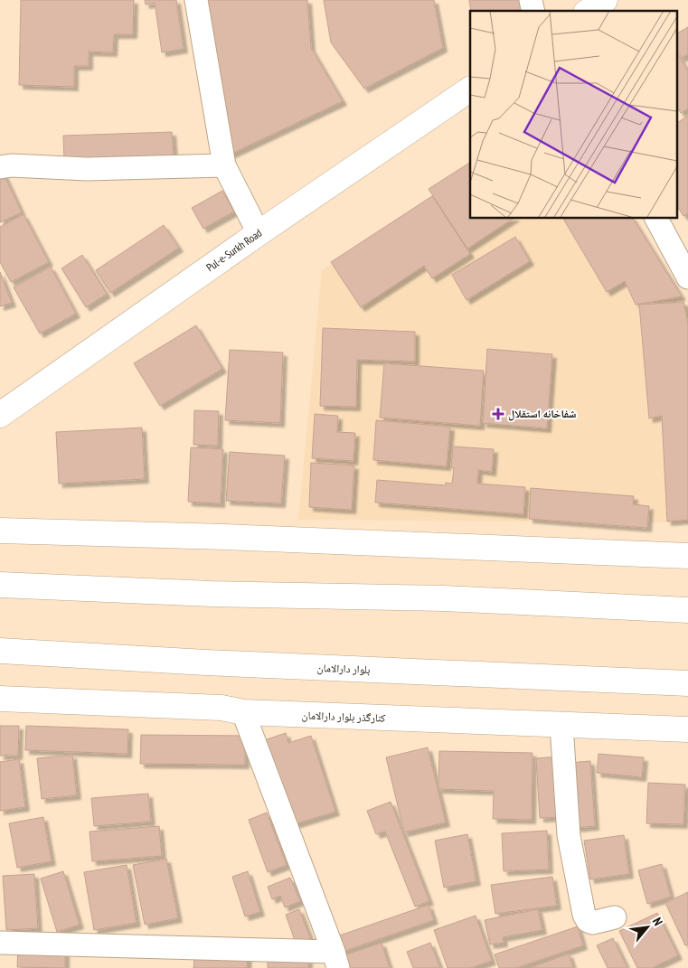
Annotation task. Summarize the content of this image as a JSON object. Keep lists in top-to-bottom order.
{
  "streets": {
    "street": ["Pul-e-Surkh Road", "بلوار دارالامان", "کنارگذر بلوار دارالامان"]
  },
  "places": {
    "health": ["شفاخانه استقلال"]
  },
  "north": "top right"
}
